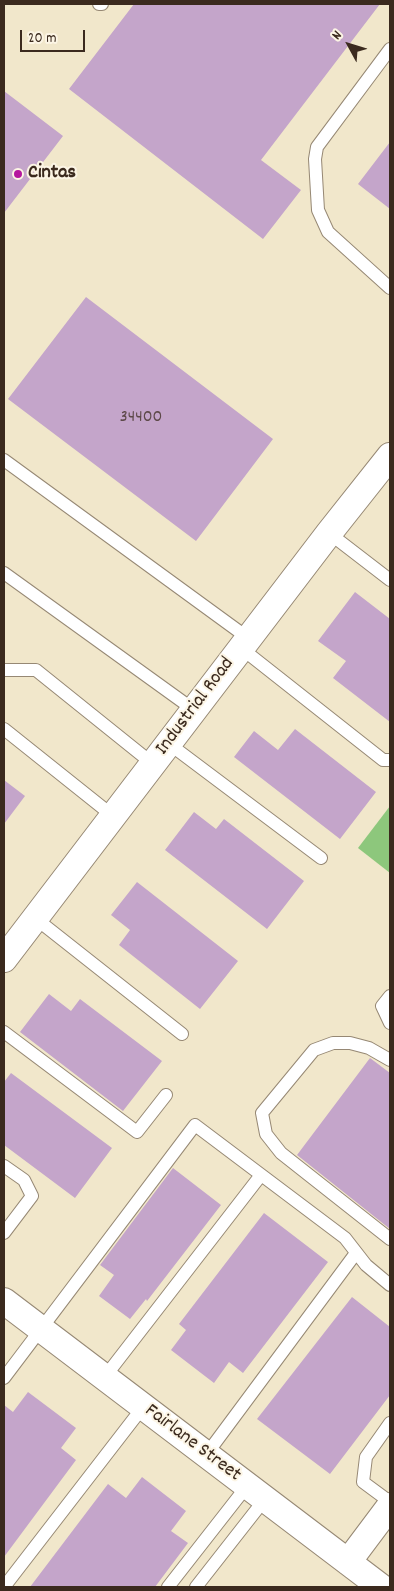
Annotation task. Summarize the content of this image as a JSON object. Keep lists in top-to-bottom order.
{
  "streets": {
    "street": ["Industrial Road", "Fairlane Street"]
  },
  "places": ["Cintas"],
  "house_numbers": ["34400"],
  "scale_bar": "20 m",
  "north": "top left"
}
